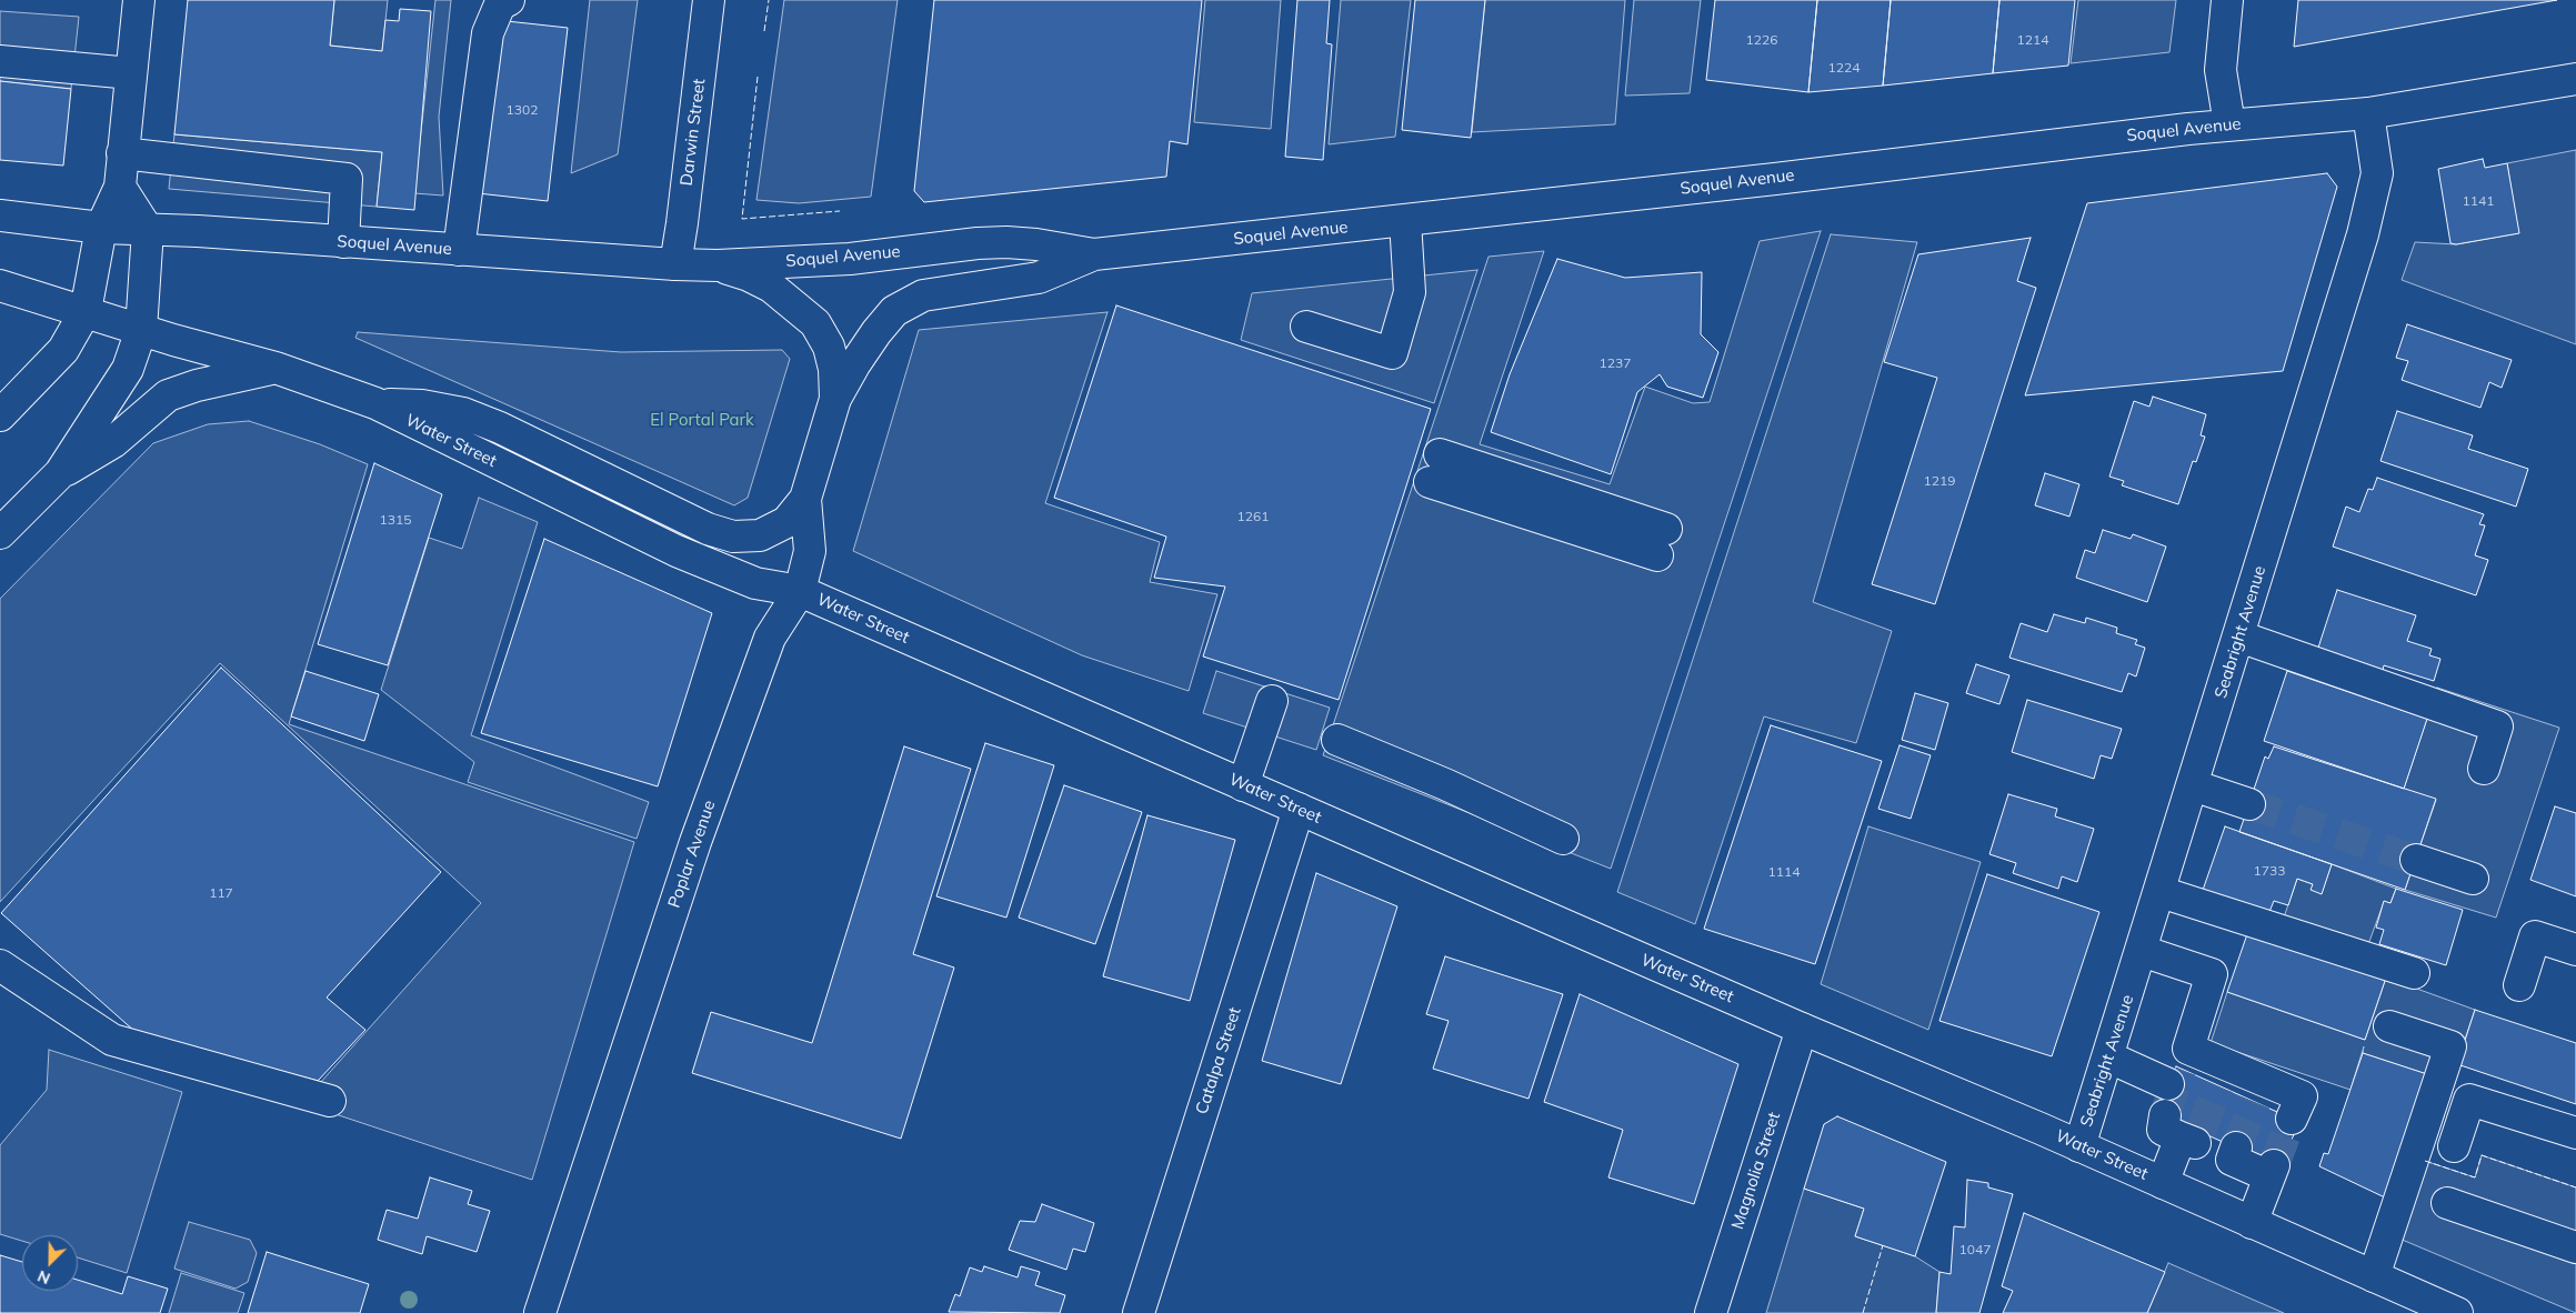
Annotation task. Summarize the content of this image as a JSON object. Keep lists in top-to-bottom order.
{
  "streets": {
    "main road": [
      "Soquel Avenue",
      "Darwin Street",
      "Water Street",
      "Seabright Avenue",
      "Poplar Avenue",
      "Catalpa Street",
      "Magnolia Street"
    ]
  },
  "crossings": [
    ["Soquel Avenue", "Darwin Street"],
    ["Soquel Avenue", "Seabright Avenue"],
    ["Water Street", "Seabright Avenue"],
    ["Water Street", "Poplar Avenue"],
    ["Water Street", "Catalpa Street"],
    ["Water Street", "Magnolia Street"]
  ],
  "parks": ["El Portal Park"],
  "house_numbers": [
    "1226",
    "1214",
    "1224",
    "1302",
    "1141",
    "1237",
    "1219",
    "1261",
    "1315",
    "1733",
    "1114",
    "117",
    "1047"
  ],
  "north": "bottom left"
}
